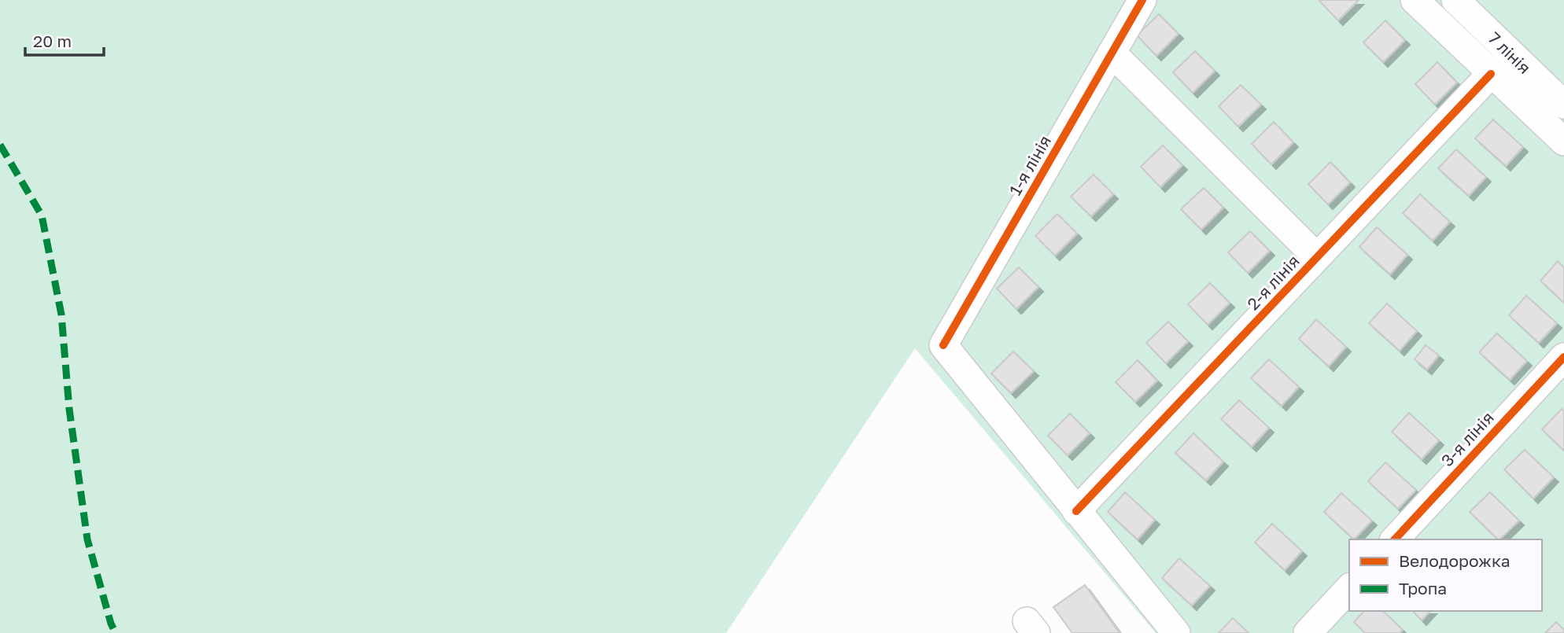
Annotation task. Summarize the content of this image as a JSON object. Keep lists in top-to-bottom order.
{
  "streets": {
    "street": [
      "7 лінія",
      "1-я лінія",
      "2-я лінія",
      "3-я лінія"
    ]
  },
  "crossings": [
    ["1-я лінія", "2-я лінія"]
  ],
  "legend": ["Велодорожка", "Тропа"],
  "scale_bar": "20 m"
}
